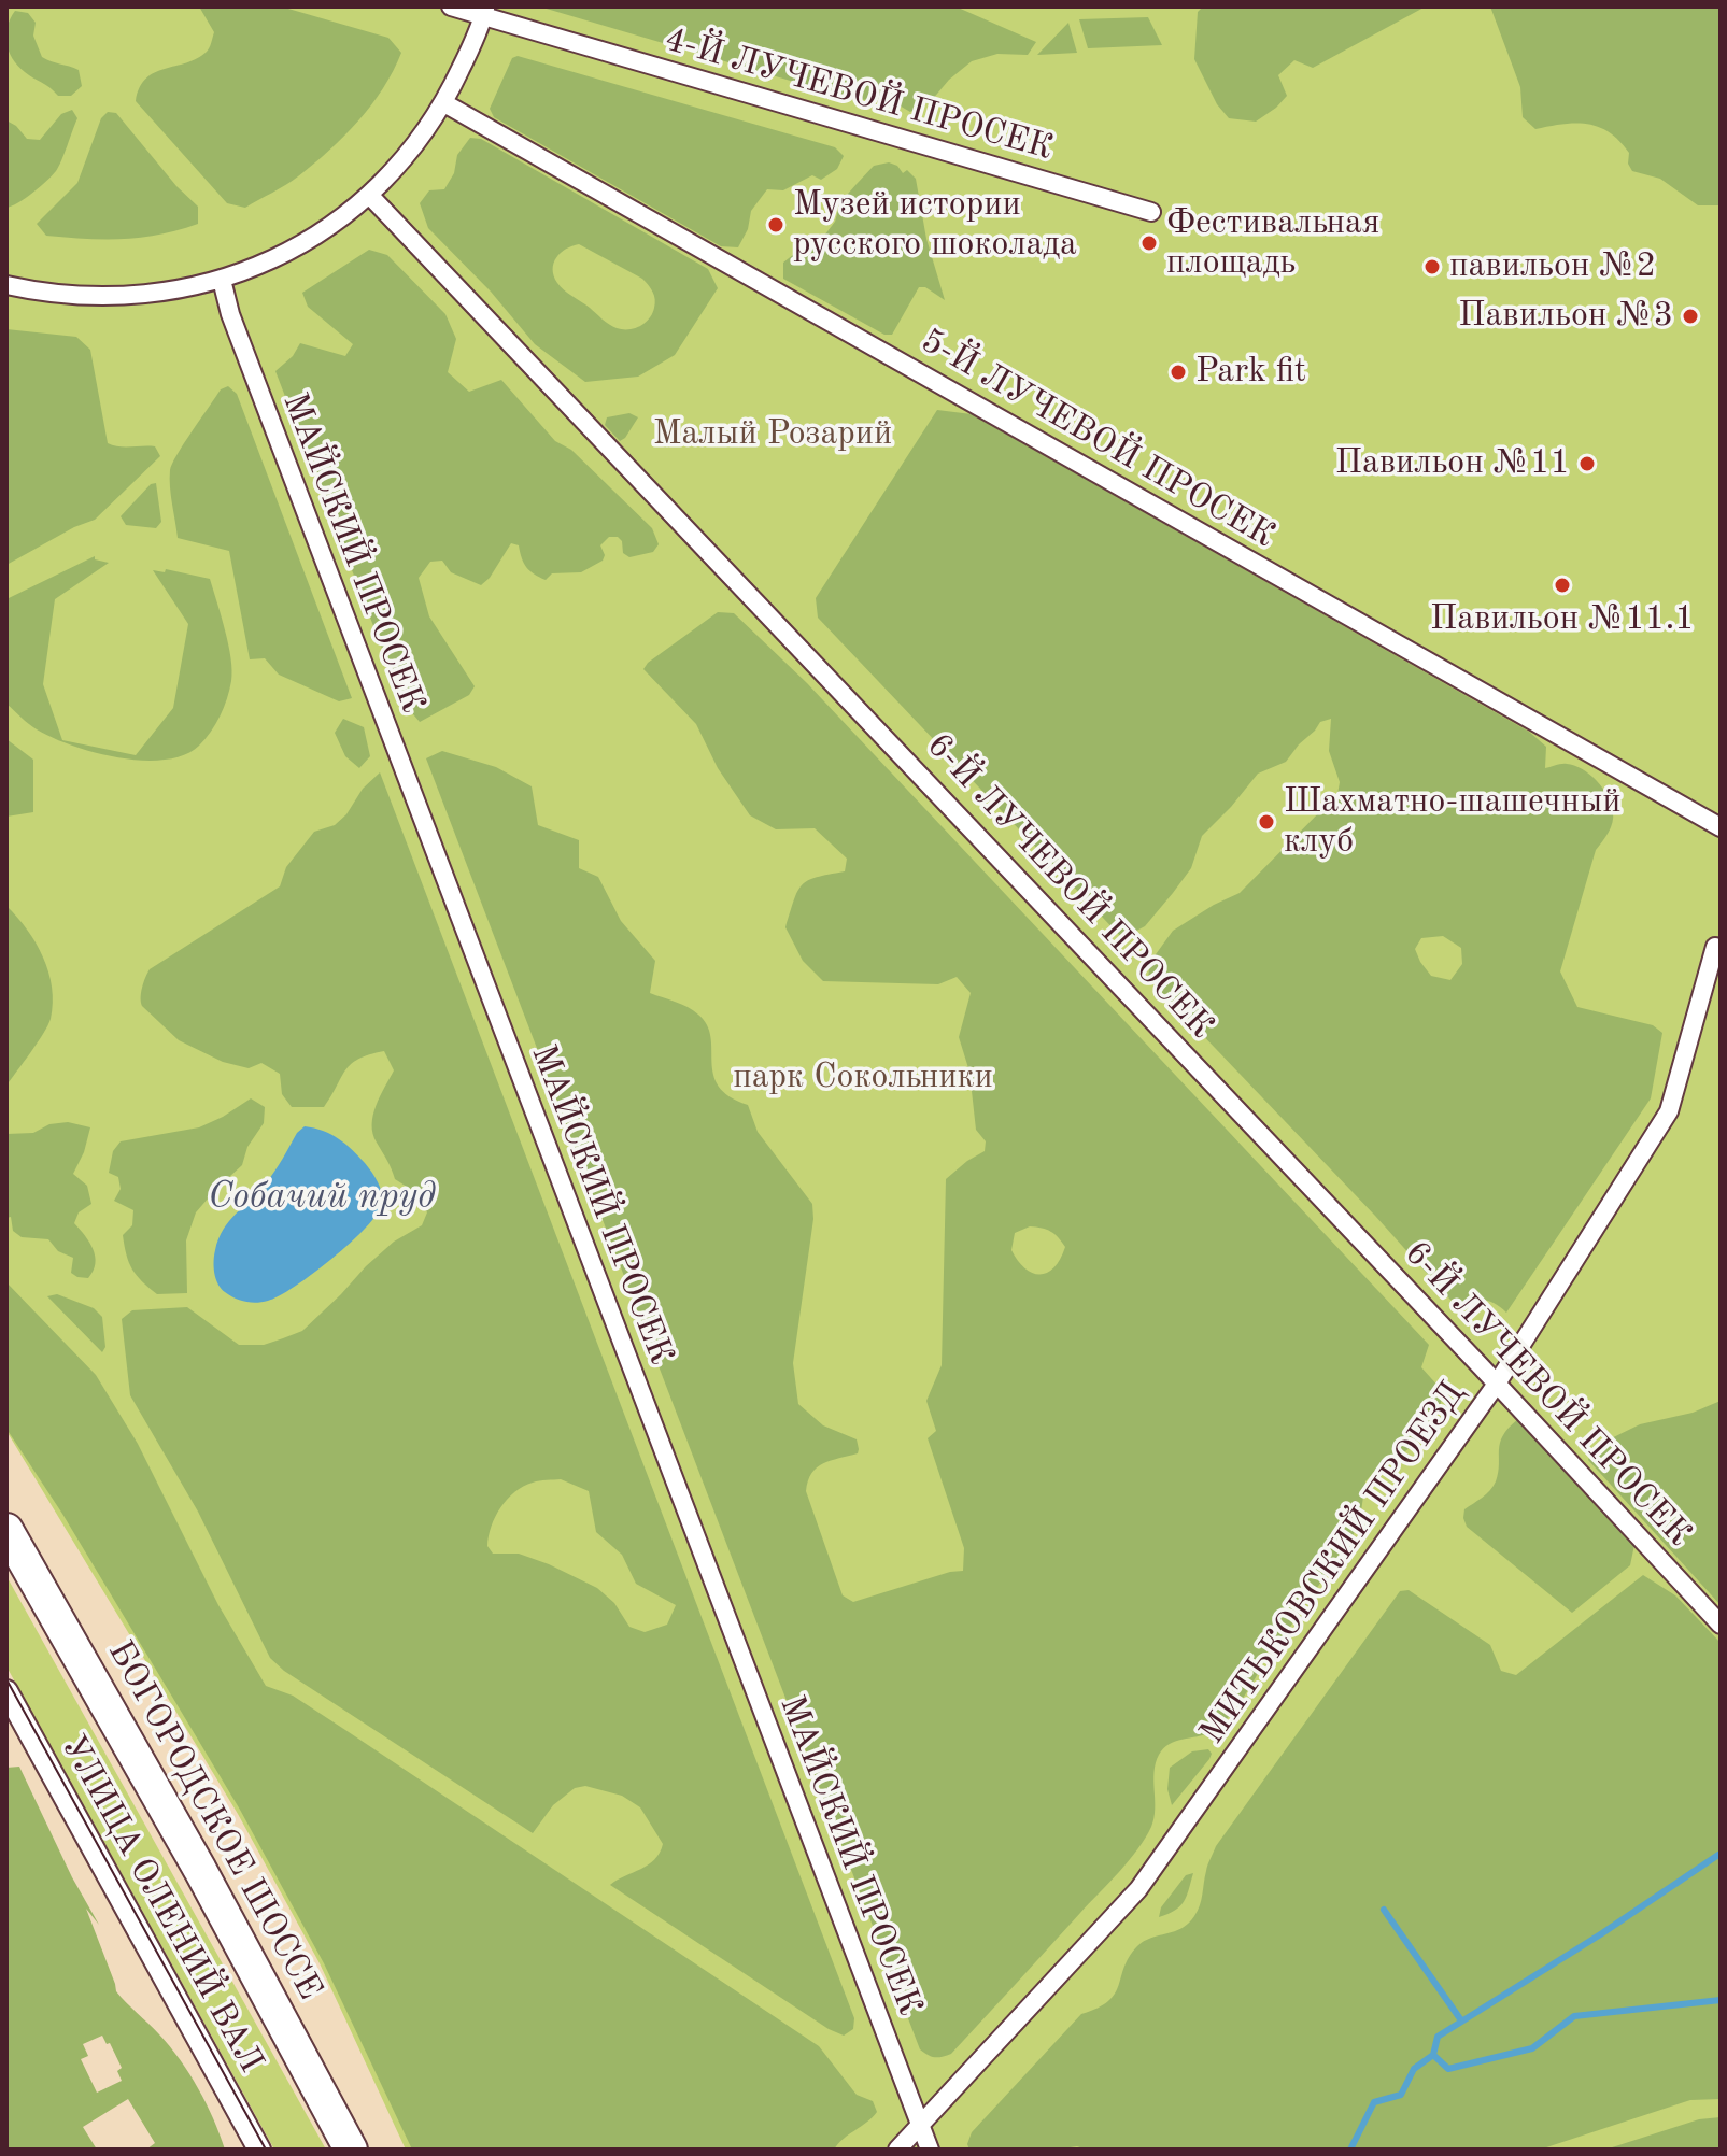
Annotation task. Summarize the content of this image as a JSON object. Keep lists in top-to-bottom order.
{
  "streets": {
    "main road": ["БОГОРОДСКОЕ ШОССЕ"],
    "street": [
      "4-Й ЛУЧЕВОЙ ПРОСЕК",
      "5-Й ЛУЧЕВОЙ ПРОСЕК",
      "МАЙСКИЙ ПРОСЕК",
      "6-Й ЛУЧЕВОЙ ПРОСЕК",
      "МИТЬКОВСКИЙ ПРОЕЗД",
      "УЛИЦА ОЛЕНИЙ ВАЛ"
    ]
  },
  "crossings": [
    ["МАЙСКИЙ ПРОСЕК", "МИТЬКОВСКИЙ ПРОЕЗД"],
    ["6-Й ЛУЧЕВОЙ ПРОСЕК", "МИТЬКОВСКИЙ ПРОЕЗД"]
  ],
  "water": ["Собачий пруд"],
  "parks": ["Малый Розарий", "парк Сокольники"],
  "places": [
    "Музей истории русского шоколада",
    "Фестивальная площадь",
    "павильон №2",
    "Павильон №3",
    "Park fit",
    "Павильон №11",
    "Павильон №11.1",
    "Шахматно-шашечный клуб"
  ]
}
